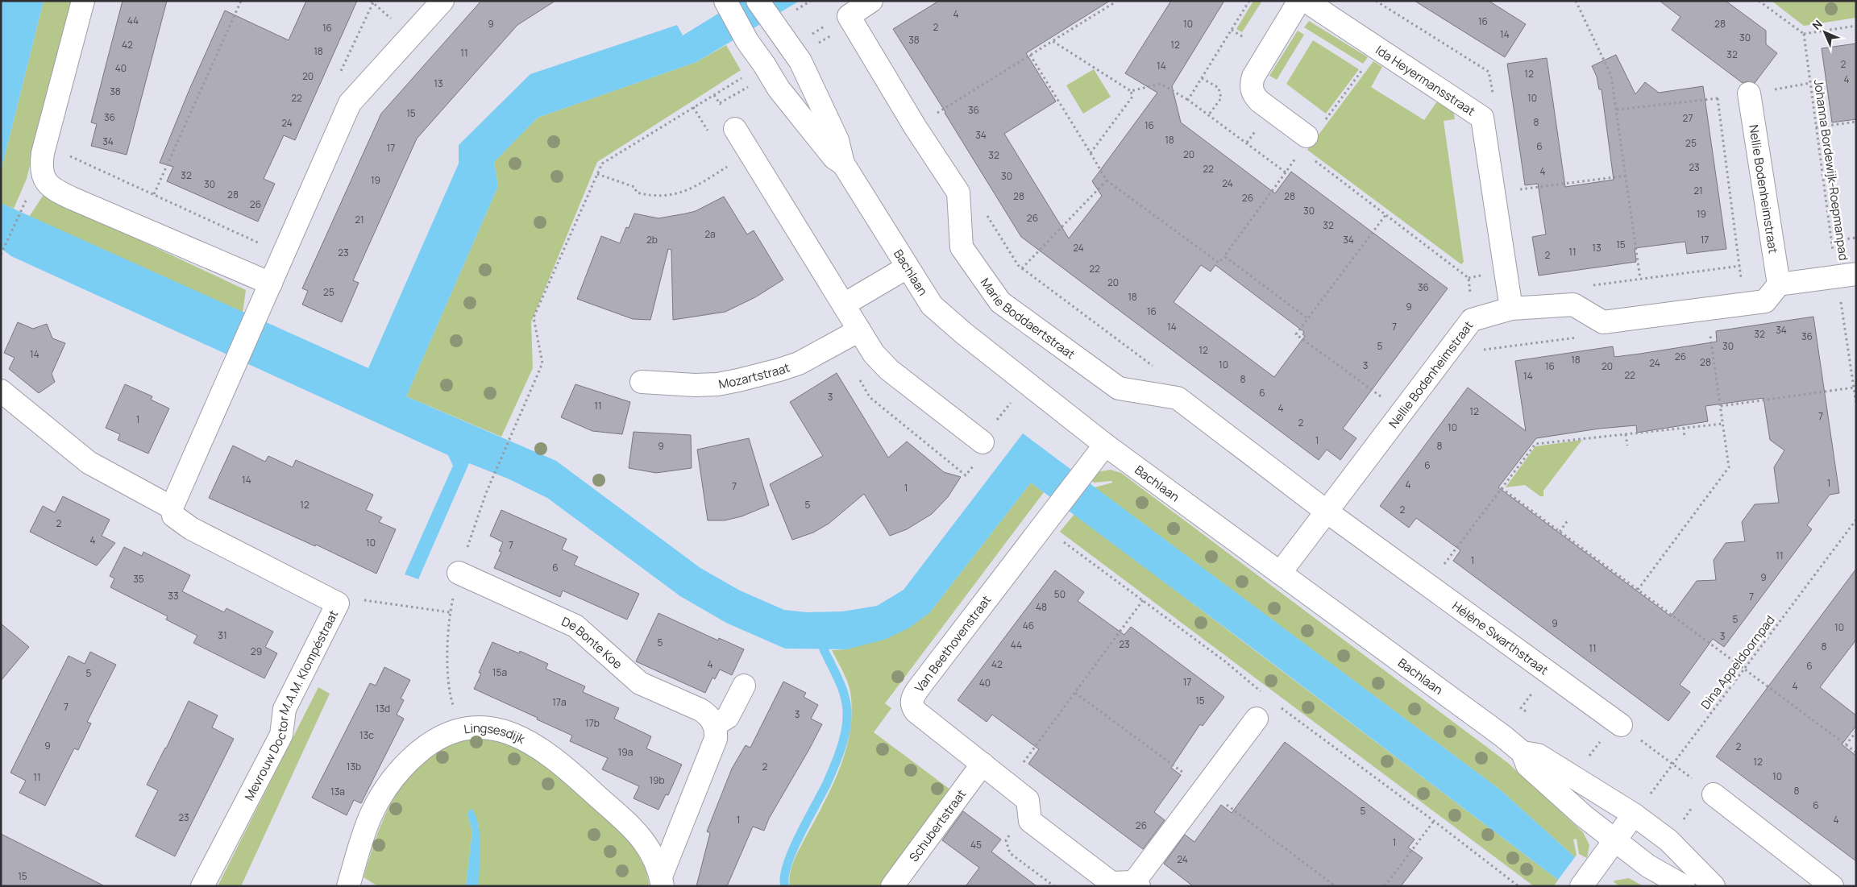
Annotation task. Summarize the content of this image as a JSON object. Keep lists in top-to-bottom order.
{
  "streets": {
    "street": [
      "Ida Heyermansstraat",
      "Nellie Bodenheimstraat",
      "Bachlaan",
      "Marie Boddaertstraat",
      "Mozartstraat",
      "Hélène Swarthstraat",
      "De Bonte Koe",
      "Van Beethovenstraat",
      "Mevrouw Doctor M.A.M. Klompéstraat",
      "Lingsesdijk",
      "Schubertstraat"
    ],
    "path": ["Johanna Bordewijk-Roepmanpad", "Dina Appeldoornpad"]
  },
  "crossings": [
    ["Ida Heyermansstraat", "Nellie Bodenheimstraat"],
    ["Nellie Bodenheimstraat", "Bachlaan"],
    ["Nellie Bodenheimstraat", "Marie Boddaertstraat"],
    ["Nellie Bodenheimstraat", "Hélène Swarthstraat"],
    ["Bachlaan", "Van Beethovenstraat"],
    ["Bachlaan", "Dina Appeldoornpad"],
    ["Marie Boddaertstraat", "Hélène Swarthstraat"],
    ["Van Beethovenstraat", "Schubertstraat"]
  ],
  "house_numbers": [
    "4",
    "44",
    "16",
    "9",
    "10",
    "28",
    "2",
    "16",
    "14",
    "30",
    "38",
    "42",
    "12",
    "18",
    "11",
    "32",
    "2",
    "14",
    "40",
    "12",
    "20",
    "4",
    "13",
    "38",
    "22",
    "10",
    "36",
    "15",
    "36",
    "27",
    "8",
    "24",
    "16",
    "34",
    "18",
    "34",
    "25",
    "6",
    "17",
    "20",
    "32",
    "23",
    "22",
    "4",
    "32",
    "30",
    "19",
    "24",
    "30",
    "21",
    "28",
    "28",
    "28",
    "26",
    "26",
    "30",
    "19",
    "26",
    "21",
    "32",
    "2a",
    "2b",
    "34",
    "17",
    "15",
    "24",
    "13",
    "11",
    "23",
    "2",
    "22",
    "20",
    "36",
    "25",
    "18",
    "9",
    "16",
    "14",
    "7",
    "34",
    "32",
    "36",
    "5",
    "30",
    "12",
    "14",
    "26",
    "18",
    "28",
    "24",
    "10",
    "3",
    "16",
    "20",
    "22",
    "14",
    "8",
    "6",
    "3",
    "11",
    "4",
    "12",
    "7",
    "1",
    "2",
    "10",
    "1",
    "9",
    "8",
    "6",
    "14",
    "1",
    "4",
    "7",
    "1",
    "12",
    "5",
    "2",
    "2",
    "4",
    "10",
    "7",
    "11",
    "1",
    "6",
    "9",
    "35",
    "50",
    "33",
    "7",
    "48",
    "5",
    "9",
    "46",
    "10",
    "31",
    "3",
    "5",
    "23",
    "44",
    "8",
    "11",
    "29",
    "4",
    "42",
    "6",
    "15a",
    "5",
    "17",
    "40",
    "4",
    "15",
    "17a",
    "7",
    "13d",
    "3",
    "17b",
    "13c",
    "9",
    "2",
    "19a",
    "12",
    "13b",
    "2",
    "10",
    "11",
    "19b",
    "8",
    "13a",
    "6",
    "5",
    "23",
    "1",
    "4",
    "26",
    "1",
    "45",
    "24",
    "15"
  ],
  "north": "top left"
}
